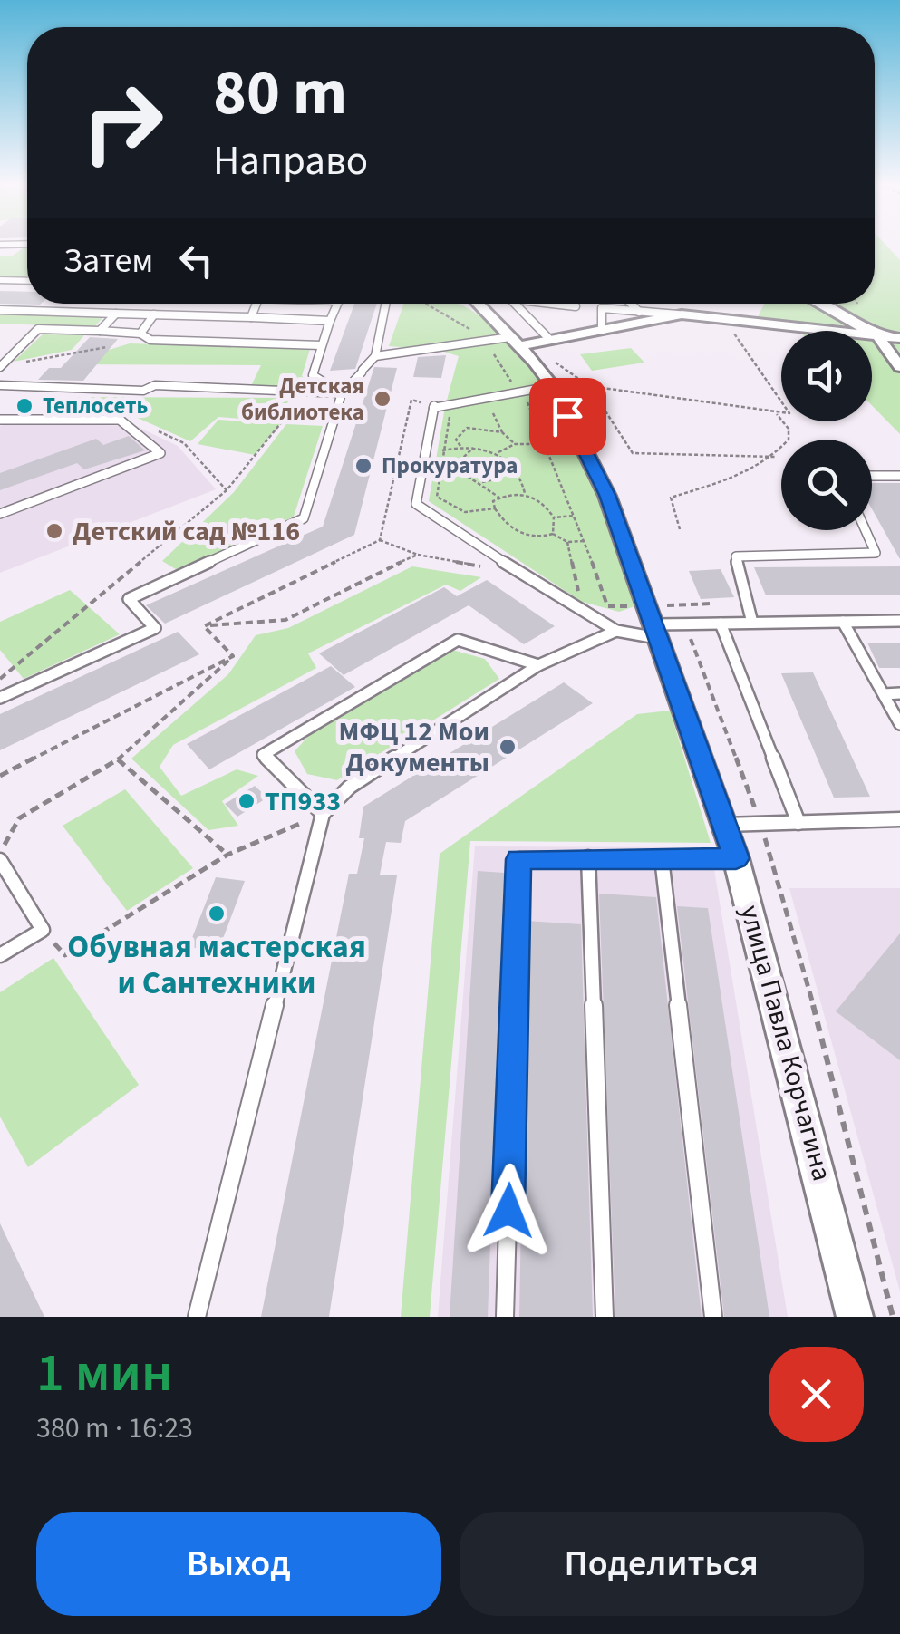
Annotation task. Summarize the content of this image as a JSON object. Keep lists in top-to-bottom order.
{
  "streets": {
    "street": ["улица Павла Корчагина"]
  },
  "places": [
    "Детская библиотека",
    "Теплосеть",
    "Прокуратура",
    "Детский сад №116",
    "МФЦ 12 Мои Документы",
    "ТП933",
    "Обувная мастерская и Сантехники"
  ],
  "page": {
    "turn": ["80 m", "Направо"],
    "then": "Затем",
    "heading": ["1 мин", "380 m · 16:23"],
    "buttons": ["Выход", "Поделиться"]
  }
}
